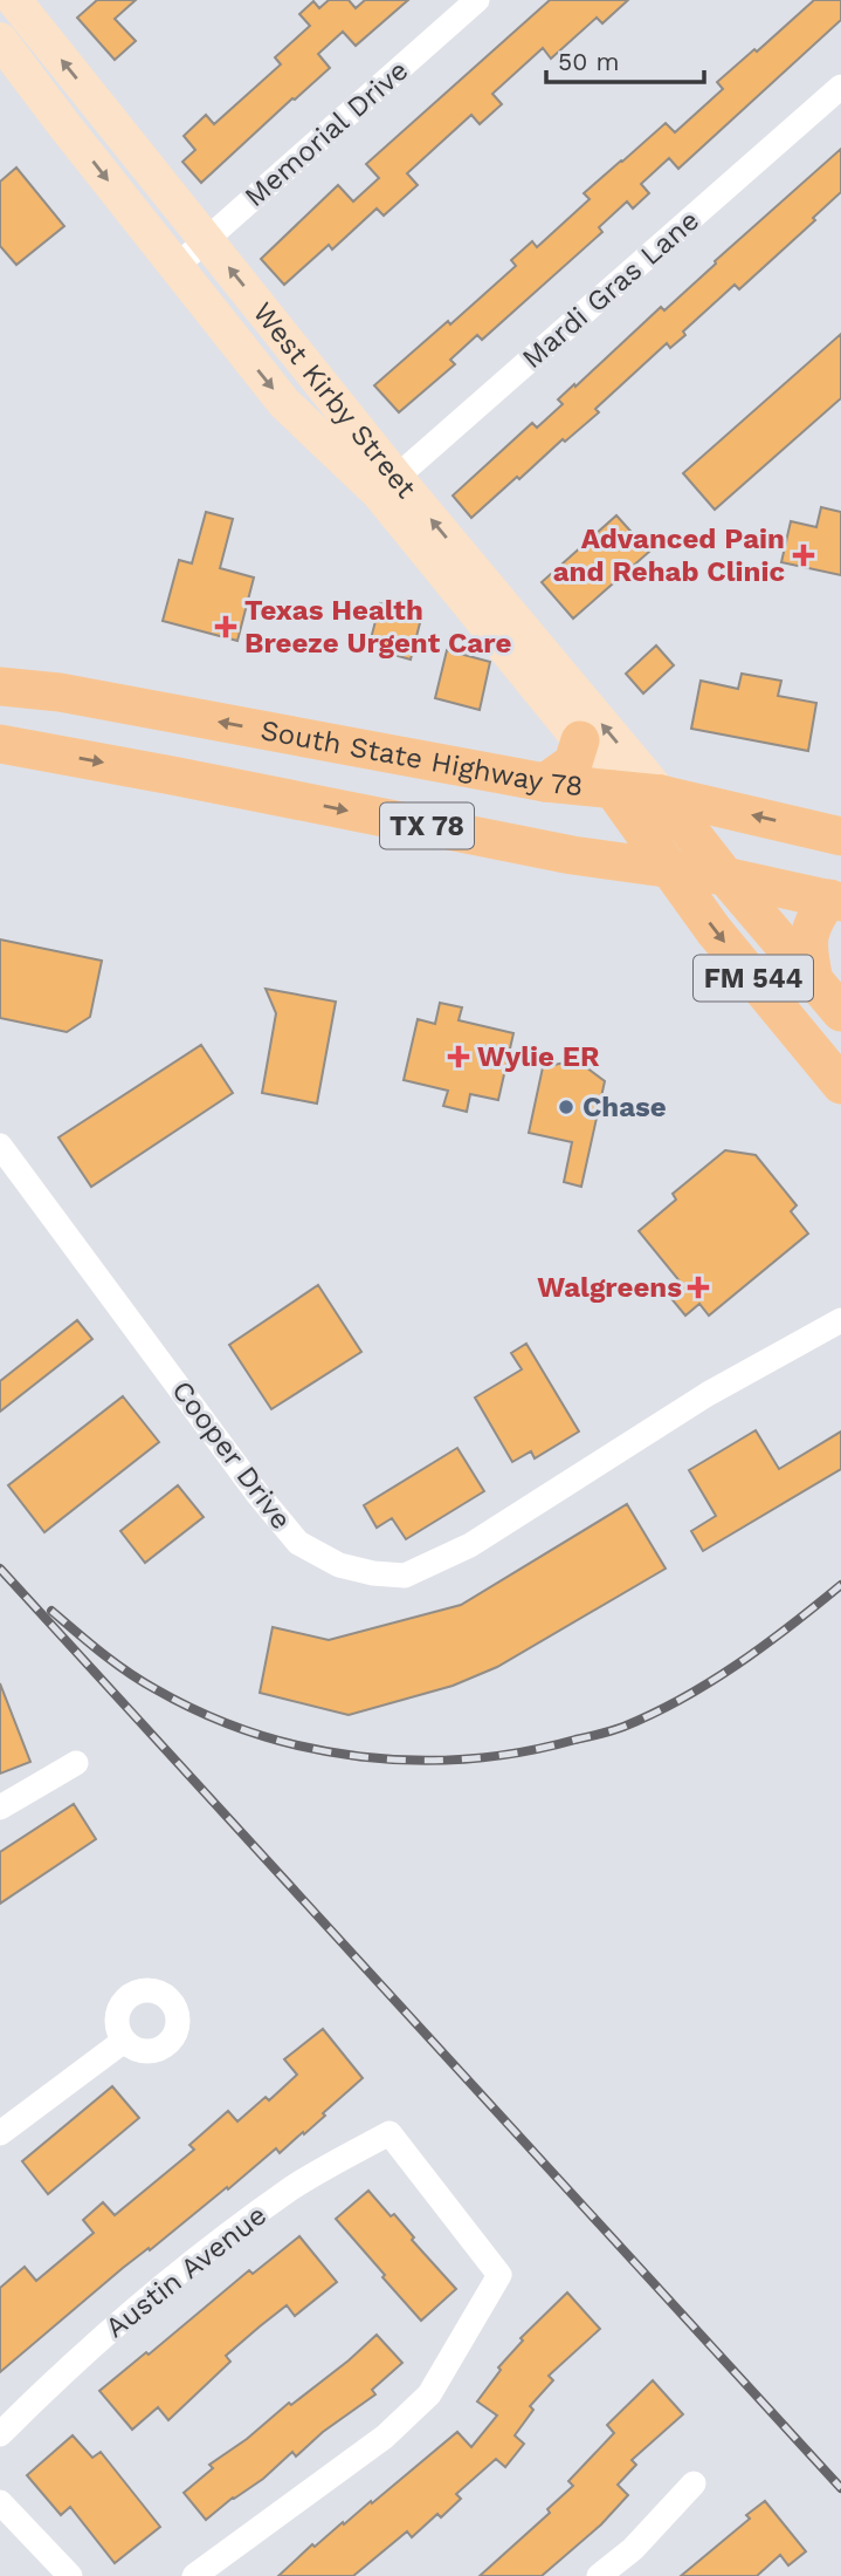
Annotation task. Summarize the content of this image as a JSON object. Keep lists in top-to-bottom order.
{
  "streets": {
    "main road": [
      "West Kirby Street",
      "South State Highway 78",
      "TX 78",
      "FM 544"
    ],
    "street": [
      "Memorial Drive",
      "Mardi Gras Lane",
      "Cooper Drive",
      "Austin Avenue"
    ]
  },
  "crossings": [
    ["Memorial Drive", "West Kirby Street"],
    ["Mardi Gras Lane", "West Kirby Street"],
    ["West Kirby Street", "South State Highway 78"],
    ["West Kirby Street", "FM 544"],
    ["South State Highway 78", "FM 544"],
    ["TX 78", "FM 544"]
  ],
  "places": {
    "health": [
      "Advanced Pain and Rehab Clinic",
      "Texas Health Breeze Urgent Care",
      "Wylie ER",
      "Walgreens"
    ],
    "other": ["Chase"]
  },
  "scale_bar": "50 m"
}
